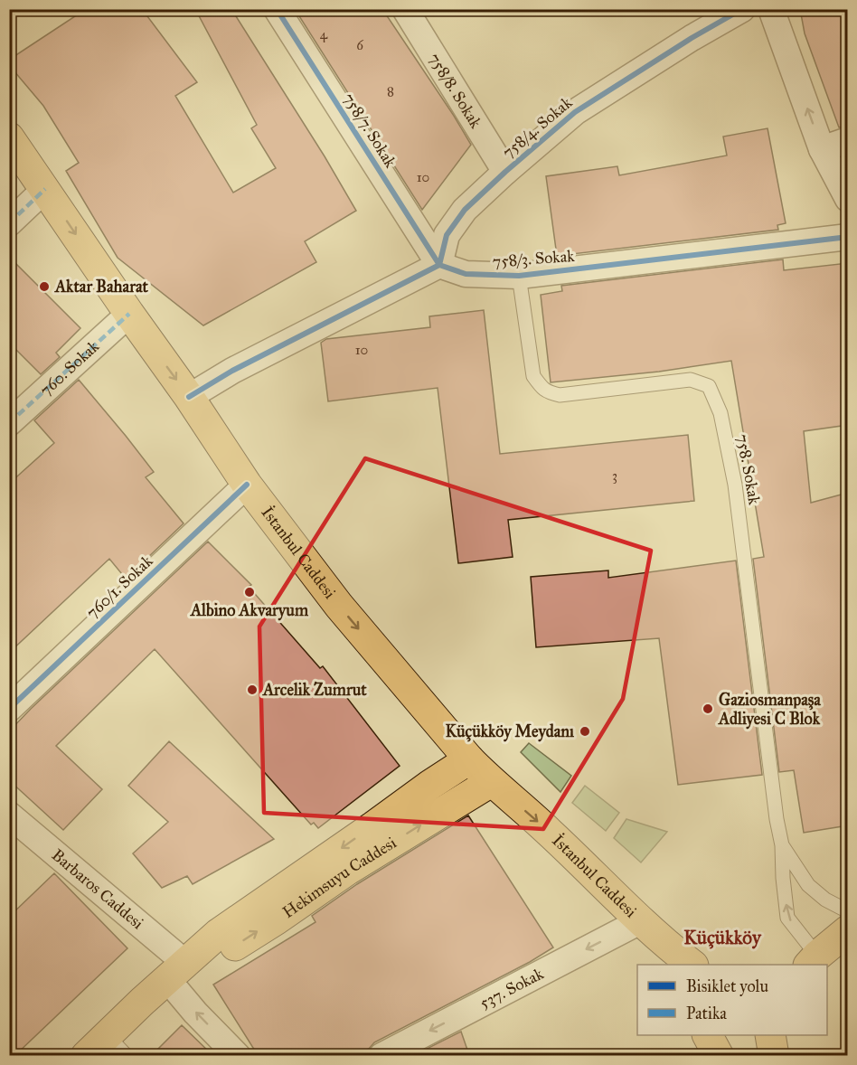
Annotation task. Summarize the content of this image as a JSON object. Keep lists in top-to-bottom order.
{
  "streets": {
    "main road": ["İstanbul Caddesi", "Hekimsuyu Caddesi"],
    "street": [
      "758/8. Sokak",
      "758/4. Sokak",
      "758/7. Sokak",
      "758/3. Sokak",
      "760. Sokak",
      "760/1. Sokak",
      "Barbaros Caddesi",
      "537. Sokak"
    ],
    "lane": ["758. Sokak"]
  },
  "crossings": [
    ["758/8. Sokak", "758/4. Sokak"],
    ["758/4. Sokak", "758/7. Sokak"],
    ["758/4. Sokak", "758/3. Sokak"],
    ["758/7. Sokak", "758/3. Sokak"],
    ["758/3. Sokak", "758. Sokak"],
    ["760. Sokak", "İstanbul Caddesi"],
    ["İstanbul Caddesi", "760/1. Sokak"],
    ["İstanbul Caddesi", "Hekimsuyu Caddesi"],
    ["İstanbul Caddesi", "537. Sokak"],
    ["Hekimsuyu Caddesi", "Barbaros Caddesi"]
  ],
  "one_way": ["İstanbul Caddesi", "537. Sokak"],
  "districts": ["Küçükköy"],
  "places": [
    "Aktar Baharat",
    "Albino Akvaryum",
    "Arcelik Zumrut",
    "Gaziosmanpaşa Adliyesi C Blok",
    "Küçükköy Meydanı"
  ],
  "house_numbers": [
    "4",
    "6",
    "8",
    "10",
    "10",
    "3"
  ],
  "legend": ["Bisiklet yolu", "Patika"]
}
